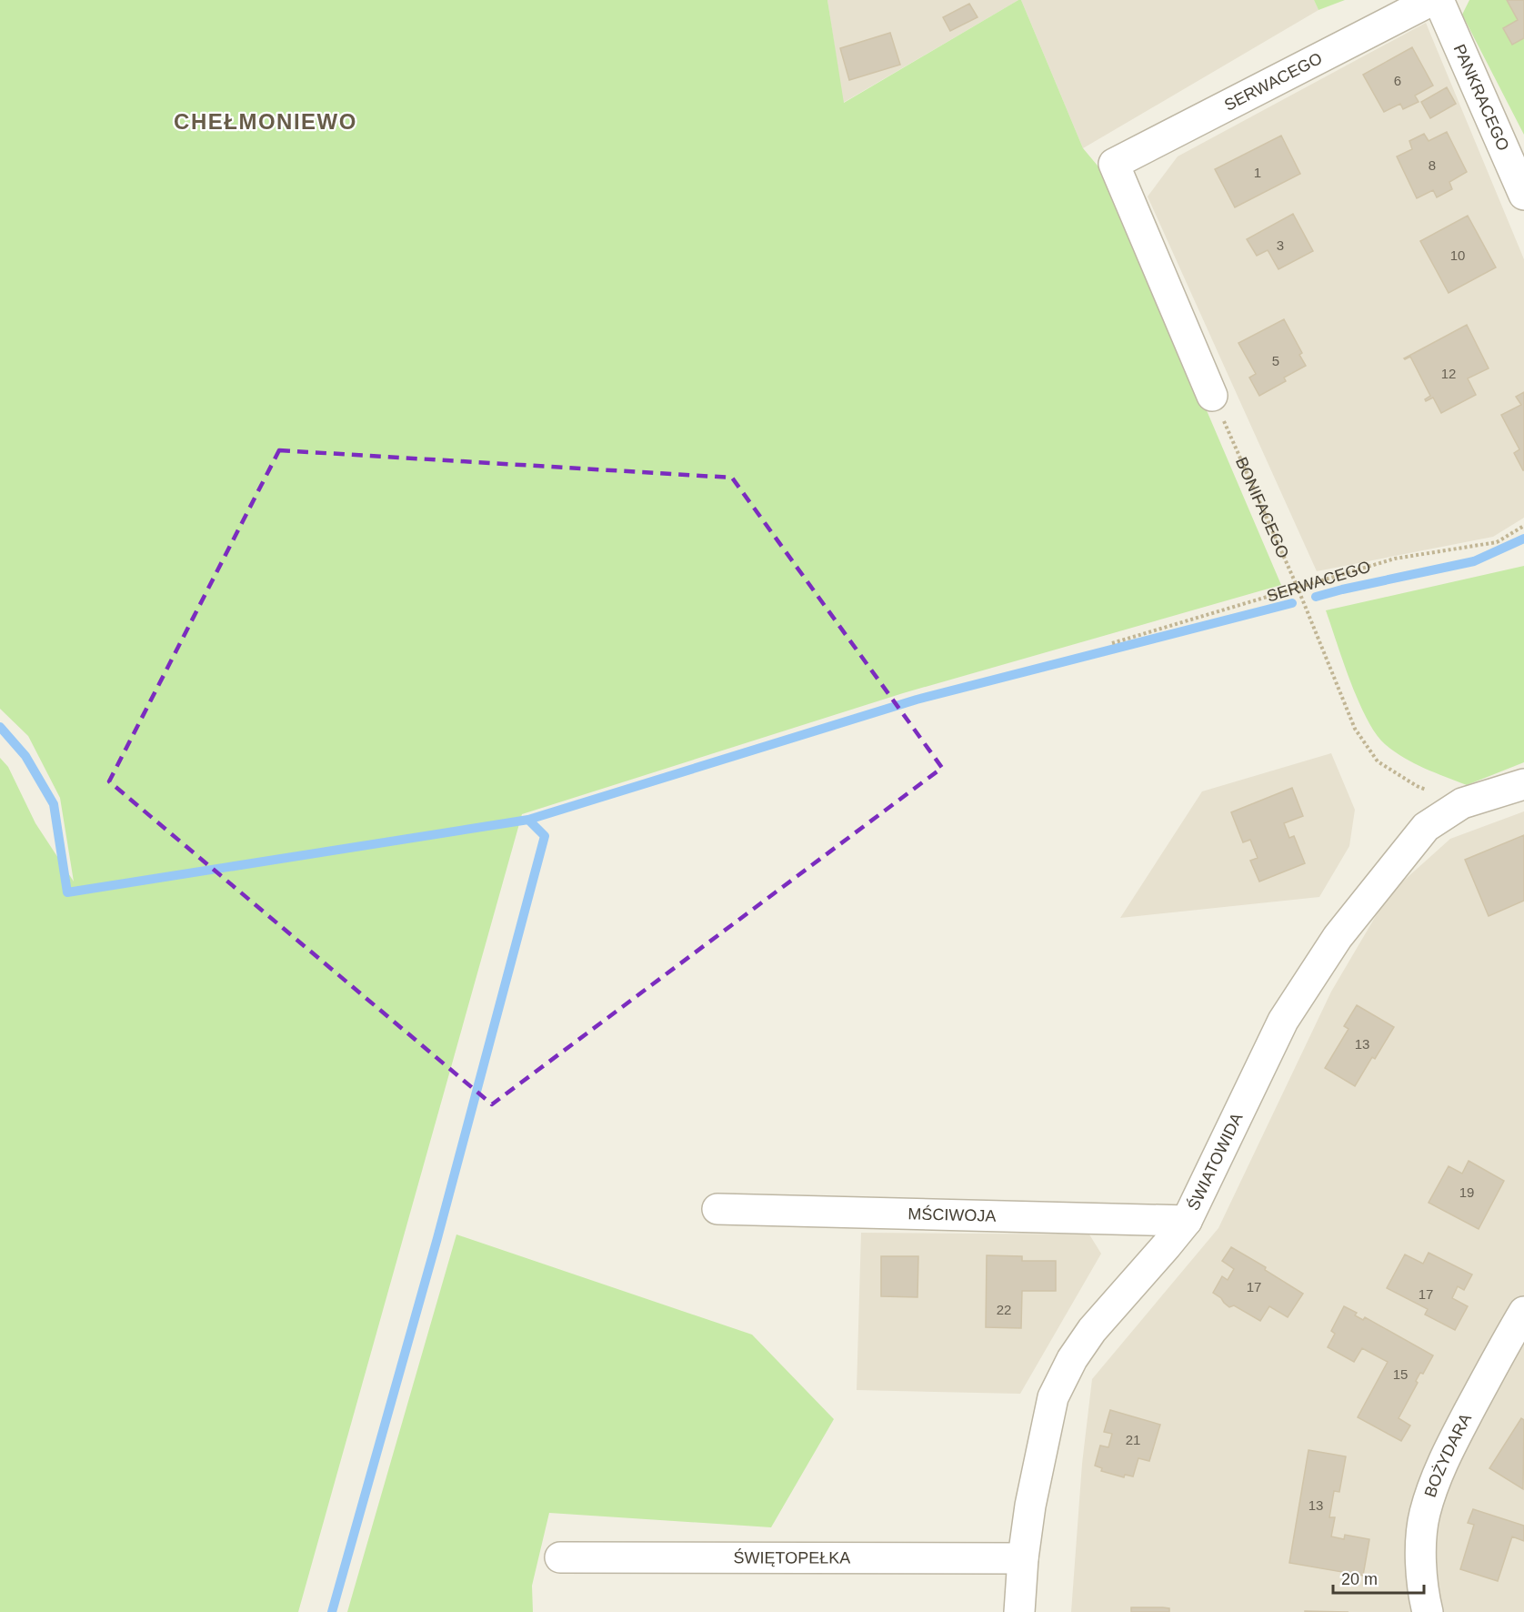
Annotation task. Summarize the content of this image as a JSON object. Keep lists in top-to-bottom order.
{
  "streets": {
    "street": [
      "SERWACEGO",
      "PANKRACEGO",
      "ŚWIATOWIDA",
      "MŚCIWOJA",
      "BOŻYDARA",
      "ŚWIĘTOPEŁKA"
    ],
    "path": ["BONIFACEGO"]
  },
  "crossings": [
    ["SERWACEGO", "BONIFACEGO"],
    ["BONIFACEGO", "ŚWIATOWIDA"],
    ["ŚWIATOWIDA", "MŚCIWOJA"],
    ["ŚWIATOWIDA", "ŚWIĘTOPEŁKA"]
  ],
  "districts": ["CHEŁMONIEWO"],
  "house_numbers": [
    "6",
    "8",
    "1",
    "3",
    "10",
    "5",
    "12",
    "13",
    "19",
    "17",
    "17",
    "22",
    "15",
    "21",
    "13"
  ],
  "scale_bar": "20 m"
}
